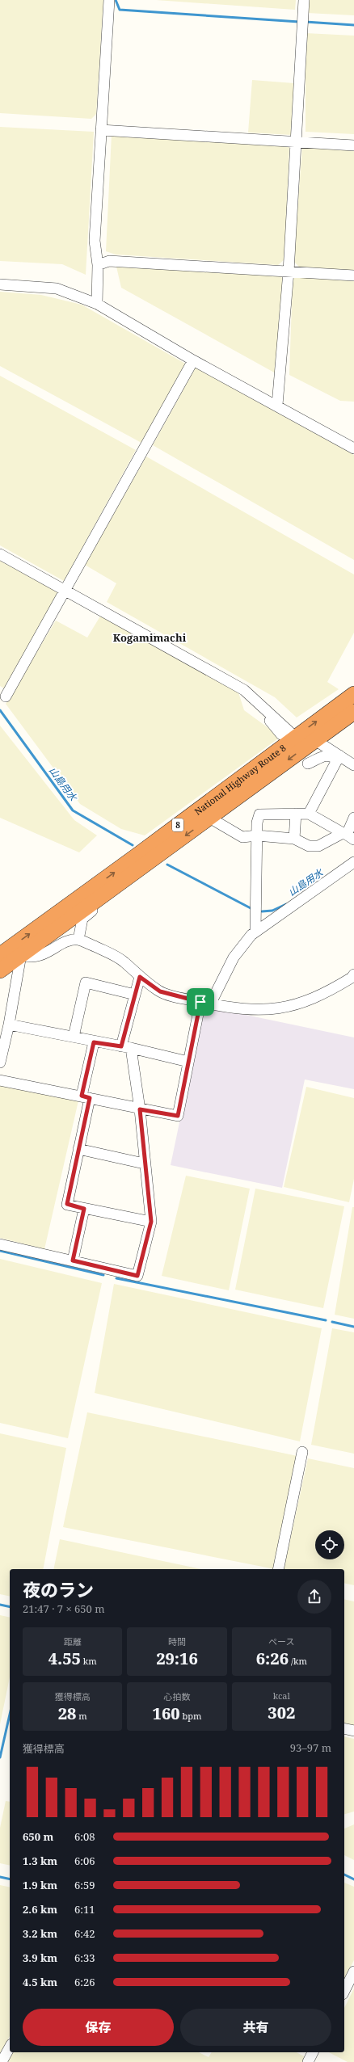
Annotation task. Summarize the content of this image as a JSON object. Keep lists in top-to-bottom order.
{
  "streets": {
    "highway": ["National Highway Route 8", "8"]
  },
  "districts": ["Kogamimachi"],
  "water": ["山島用水"],
  "page": {
    "heading": ["夜のラン", "21:47 · 7 × 650 m"],
    "stats": [
      ["距離", "4.55 km"],
      ["時間", "29:16"],
      ["ペース", "6:26 /km"],
      ["獲得標高", "28 m"],
      ["心拍数", "160 bpm"],
      ["kcal", "302"]
    ],
    "chart": ["獲得標高", "93–97 m"],
    "list": [
      {
        "name": "650 m",
        "note": "6:08"
      },
      {
        "name": "1.3 km",
        "note": "6:06"
      },
      {
        "name": "1.9 km",
        "note": "6:59"
      },
      {
        "name": "2.6 km",
        "note": "6:11"
      },
      {
        "name": "3.2 km",
        "note": "6:42"
      },
      {
        "name": "3.9 km",
        "note": "6:33"
      },
      {
        "name": "4.5 km",
        "note": "6:26"
      }
    ],
    "buttons": ["保存", "共有"]
  }
}
